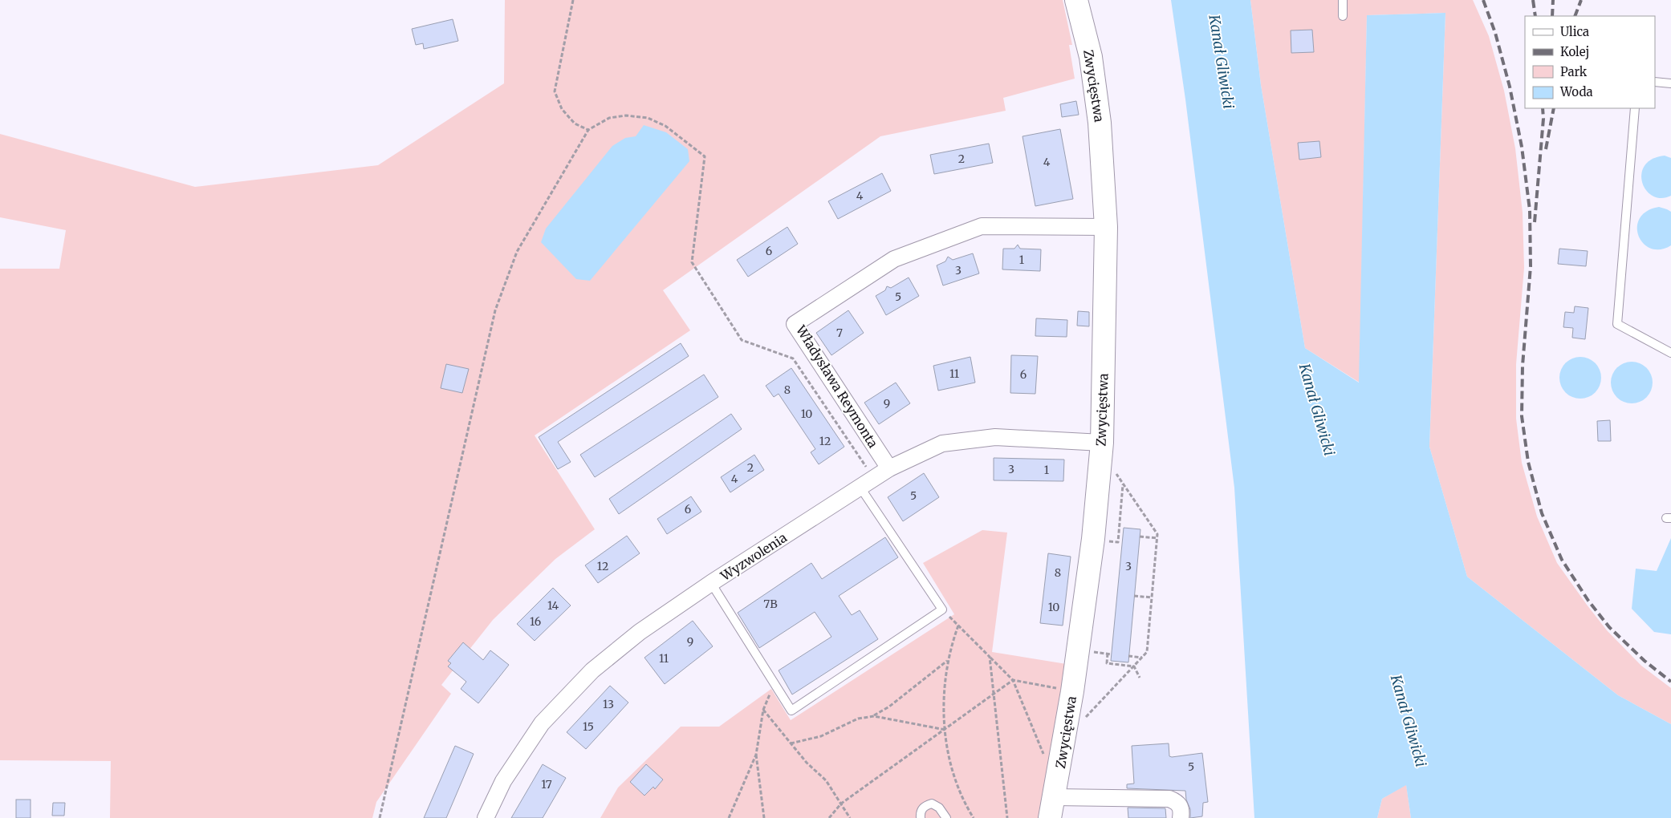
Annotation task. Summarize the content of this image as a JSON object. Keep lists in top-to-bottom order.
{
  "streets": {
    "street": ["Zwycięstwa", "Władysława Reymonta", "Wyzwolenia"]
  },
  "crossings": [
    ["Zwycięstwa", "Władysława Reymonta"],
    ["Zwycięstwa", "Wyzwolenia"],
    ["Władysława Reymonta", "Wyzwolenia"]
  ],
  "water": ["Kanał Gliwicki"],
  "house_numbers": [
    "2",
    "4",
    "4",
    "6",
    "1",
    "3",
    "5",
    "7",
    "11",
    "6",
    "8",
    "9",
    "10",
    "12",
    "2",
    "3",
    "1",
    "4",
    "5",
    "6",
    "12",
    "3",
    "8",
    "7B",
    "14",
    "10",
    "16",
    "9",
    "11",
    "13",
    "15",
    "5",
    "17"
  ],
  "legend": [
    "Ulica",
    "Kolej",
    "Park",
    "Woda"
  ]
}
